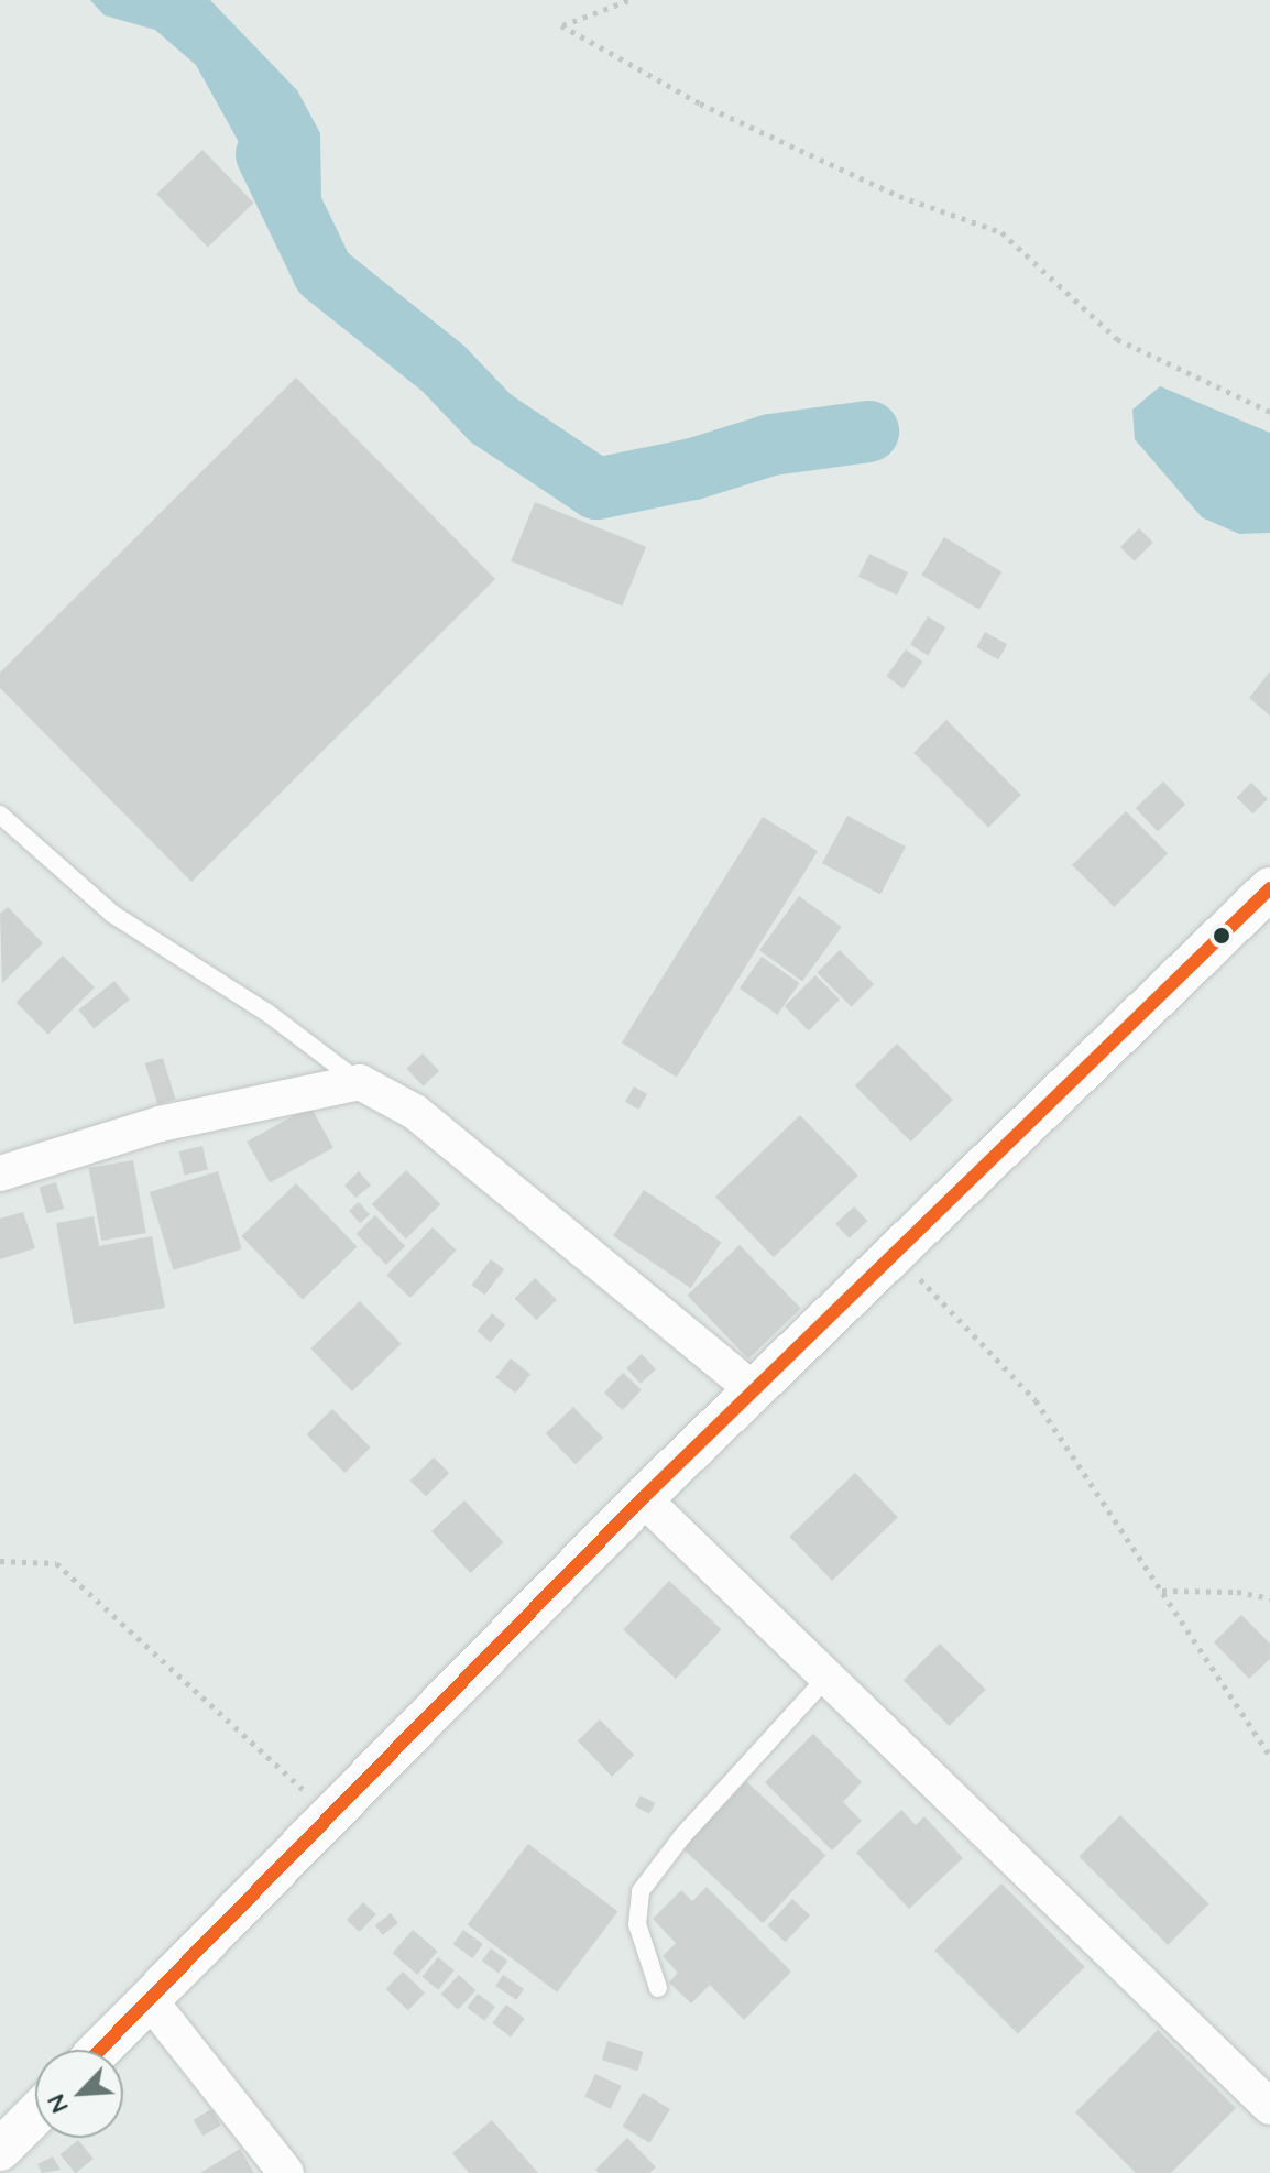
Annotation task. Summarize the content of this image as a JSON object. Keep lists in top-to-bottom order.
{
  "north": "bottom left"
}
